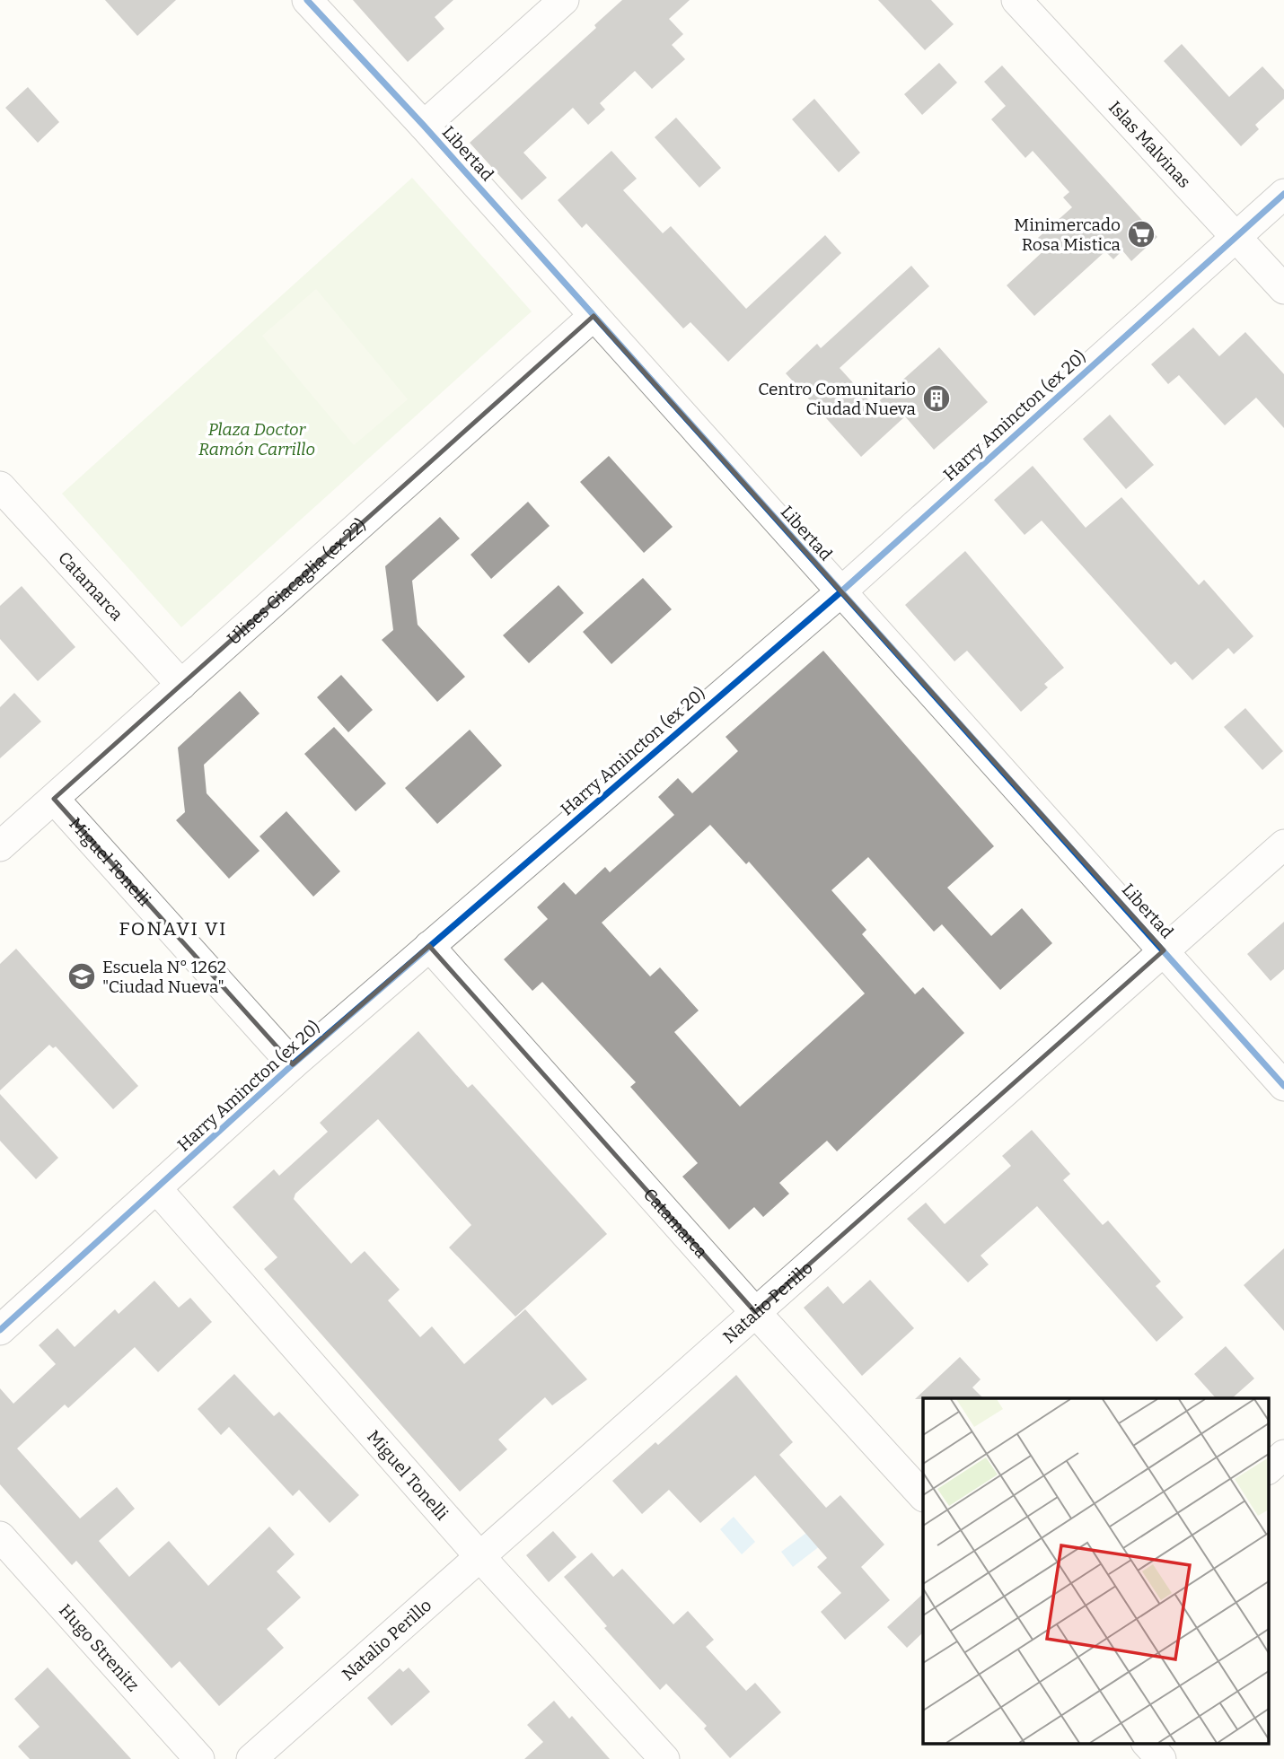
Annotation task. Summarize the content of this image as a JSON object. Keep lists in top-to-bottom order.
{
  "streets": {
    "street": [
      "Islas Malvinas",
      "Libertad",
      "Harry Amincton (ex 20)",
      "Ulises Giacaglia (ex 22)",
      "Catamarca",
      "Miguel Tonelli",
      "Natalio Perillo",
      "Hugo Strenitz"
    ]
  },
  "crossings": [
    ["Islas Malvinas", "Harry Amincton (ex 20)"],
    ["Libertad", "Harry Amincton (ex 20)"],
    ["Libertad", "Ulises Giacaglia (ex 22)"],
    ["Libertad", "Natalio Perillo"],
    ["Harry Amincton (ex 20)", "Catamarca"],
    ["Harry Amincton (ex 20)", "Miguel Tonelli"],
    ["Ulises Giacaglia (ex 22)", "Catamarca"],
    ["Ulises Giacaglia (ex 22)", "Miguel Tonelli"],
    ["Catamarca", "Natalio Perillo"],
    ["Miguel Tonelli", "Natalio Perillo"]
  ],
  "districts": ["FONAVI VI"],
  "parks": ["Plaza Doctor Ramón Carrillo"],
  "places": {
    "supermarket": ["Minimercado Rosa Mistica"],
    "building": ["Centro Comunitario Ciudad Nueva"],
    "school or university": ["Escuela N° 1262 \"Ciudad Nueva\""]
  }
}
